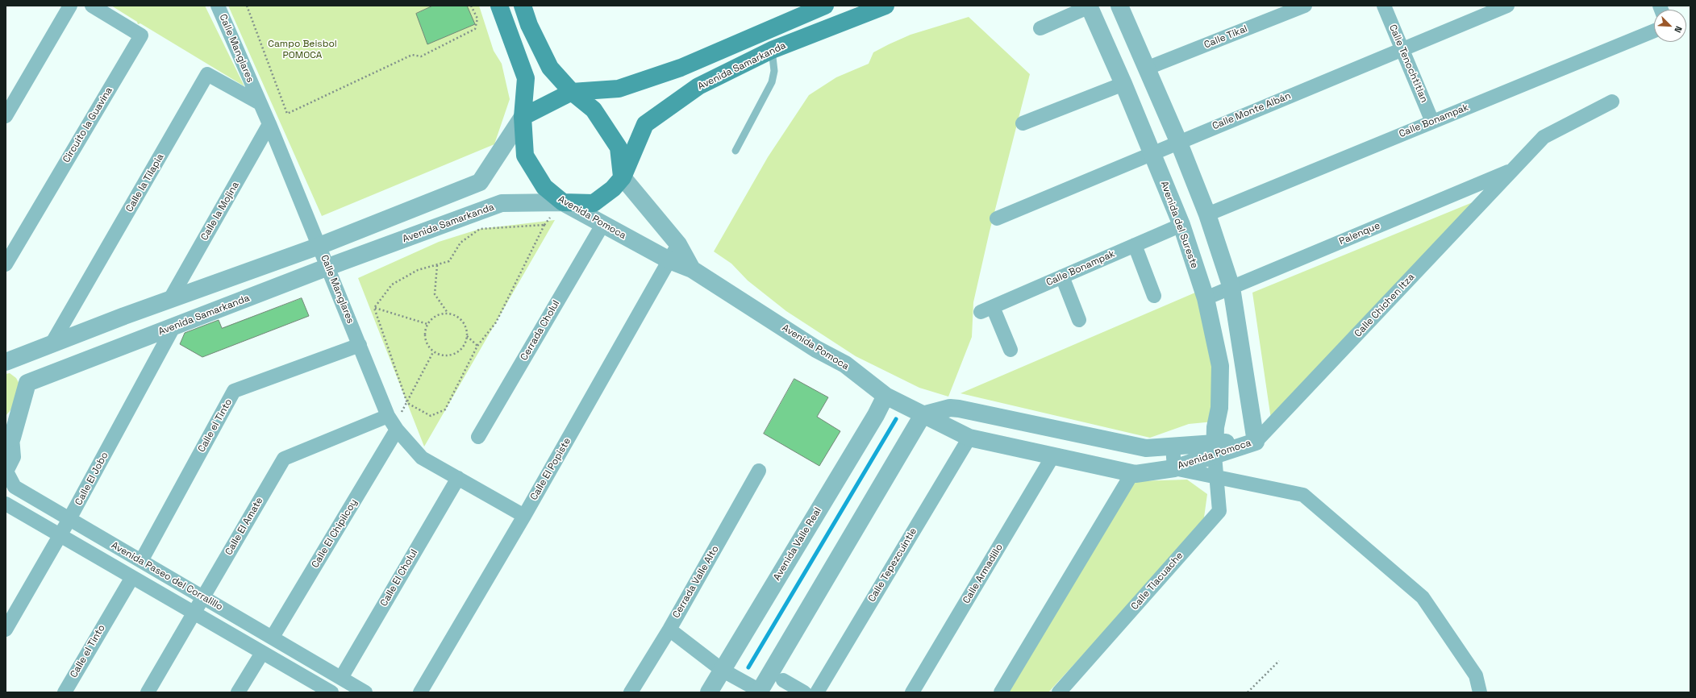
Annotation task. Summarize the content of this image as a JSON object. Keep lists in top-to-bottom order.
{
  "streets": {
    "main road": ["Avenida Samarkanda", "Avenida Pomoca"],
    "street": [
      "Calle Tikal",
      "Calle Manglares",
      "Calle Tenochtitlan",
      "Calle Monte Albán",
      "Calle Bonampak",
      "Circuito la Guavina",
      "Calle la Tilapia",
      "Calle la Mojina",
      "Avenida del Sureste",
      "Palenque",
      "Calle Chichen Itza",
      "Cerrada Cholul",
      "Calle el Tinto",
      "Calle El Popiste",
      "Calle El Jobo",
      "Calle El Amate",
      "Calle El Chipilcoy",
      "Avenida Valle Real",
      "Calle Tepezcuintle",
      "Calle Armadillo",
      "Avenida Paseo del Corralillo",
      "Calle El Cholul",
      "Calle Tlacuache",
      "Cerrada Valle Alto"
    ]
  },
  "crossings": [
    ["Calle Manglares", "Avenida Samarkanda"],
    ["Calle Manglares", "Calle la Tilapia"],
    ["Calle Manglares", "Calle la Mojina"],
    ["Calle Manglares", "Calle el Tinto"],
    ["Calle Manglares", "Calle El Popiste"],
    ["Calle Manglares", "Calle El Amate"],
    ["Calle Manglares", "Calle El Chipilcoy"],
    ["Calle Manglares", "Calle El Cholul"],
    ["Calle Tenochtitlan", "Calle Monte Albán"],
    ["Calle Tenochtitlan", "Calle Bonampak"],
    ["Avenida Samarkanda", "Avenida Pomoca"],
    ["Avenida Samarkanda", "Calle El Jobo"],
    ["Calle Monte Albán", "Avenida del Sureste"],
    ["Calle Bonampak", "Avenida del Sureste"],
    ["Avenida Pomoca", "Avenida del Sureste"],
    ["Avenida Pomoca", "Calle Chichen Itza"],
    ["Avenida Pomoca", "Cerrada Cholul"],
    ["Avenida Pomoca", "Calle El Popiste"],
    ["Avenida Pomoca", "Avenida Valle Real"],
    ["Avenida Pomoca", "Calle Tepezcuintle"],
    ["Avenida Pomoca", "Calle Armadillo"],
    ["Avenida Pomoca", "Calle Tlacuache"],
    ["Avenida del Sureste", "Palenque"],
    ["Avenida del Sureste", "Calle Tlacuache"],
    ["Palenque", "Calle Chichen Itza"],
    ["Calle el Tinto", "Avenida Paseo del Corralillo"],
    ["Calle El Jobo", "Avenida Paseo del Corralillo"],
    ["Calle El Amate", "Avenida Paseo del Corralillo"],
    ["Calle El Chipilcoy", "Avenida Paseo del Corralillo"],
    ["Avenida Paseo del Corralillo", "Calle El Cholul"]
  ],
  "parks": ["Campo Beisbol POMOCA"],
  "north": "bottom right"
}
